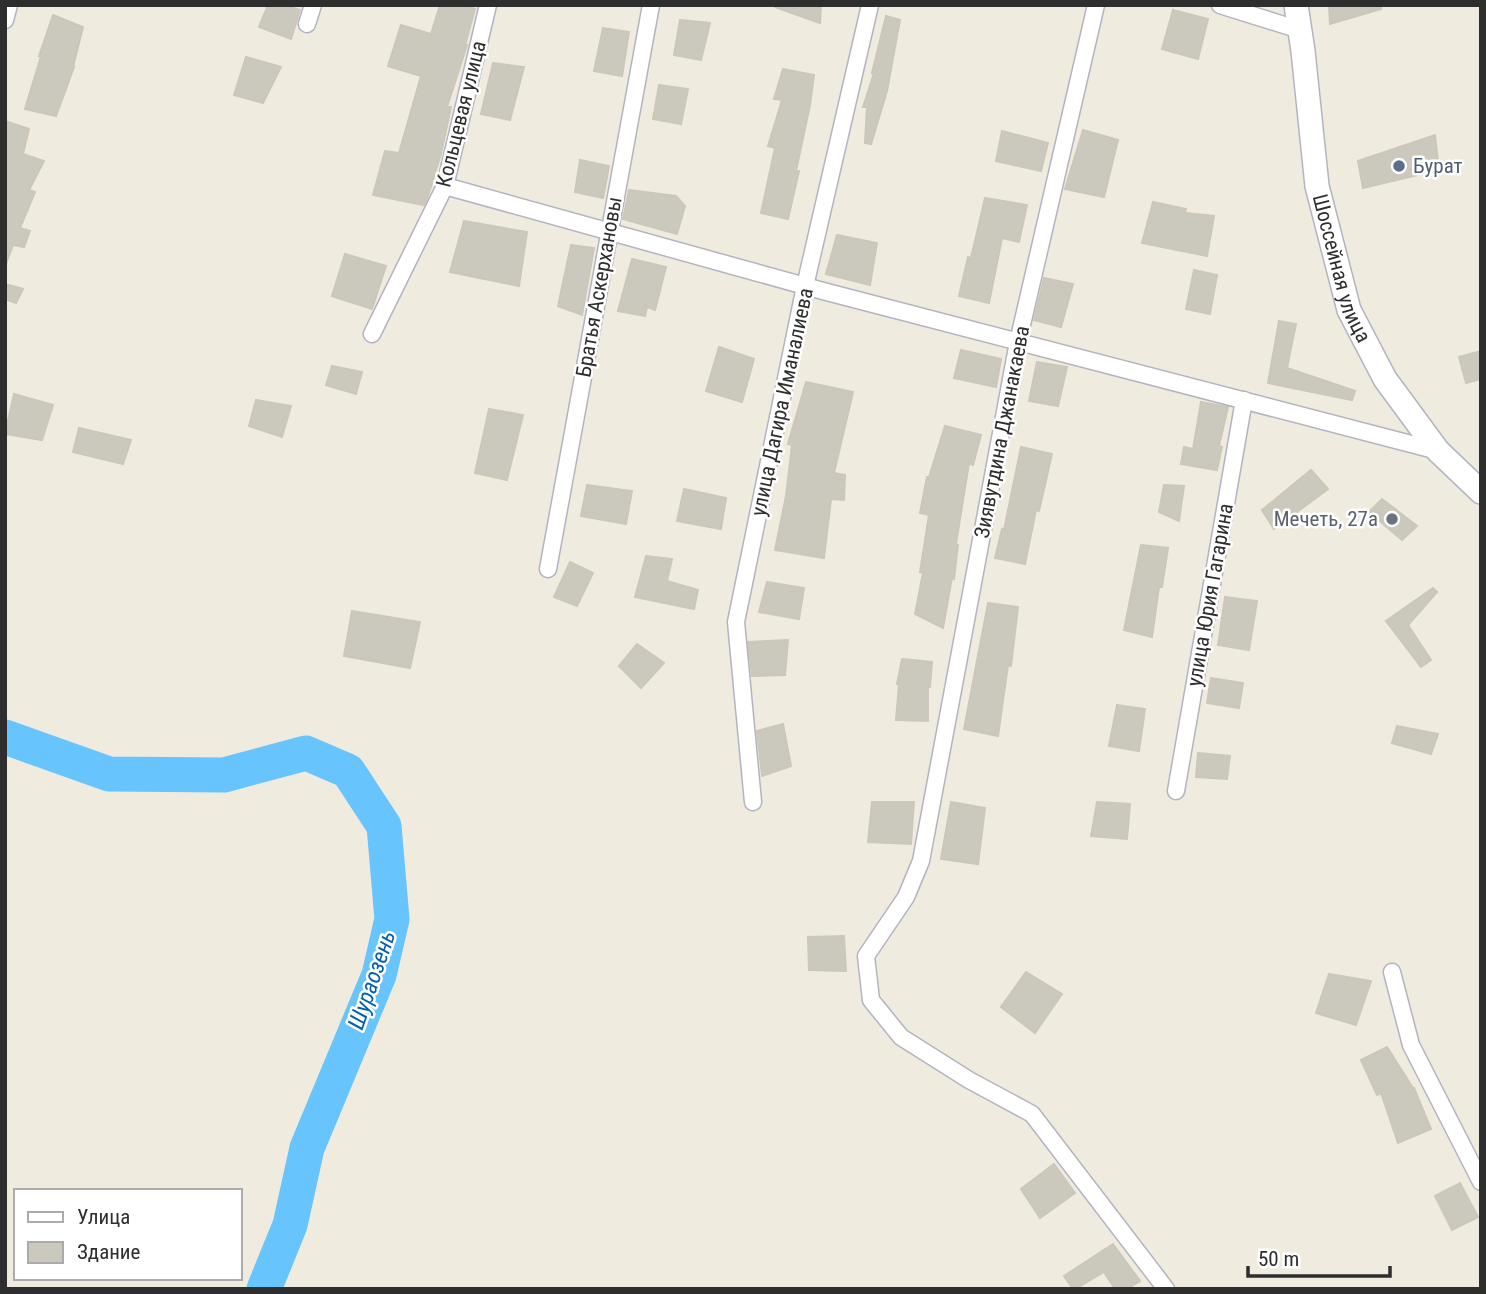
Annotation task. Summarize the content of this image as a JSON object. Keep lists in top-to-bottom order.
{
  "streets": {
    "main road": ["Шоссейная улица"],
    "street": [
      "Кольцевая улица",
      "Братья Аскерхановы",
      "улица Дагира Иманалиева",
      "Зиявутдина Джанакаева",
      "улица Юрия Гагарина"
    ]
  },
  "water": ["Шураозень"],
  "places": ["Бурат", "Мечеть, 27а"],
  "legend": ["Улица", "Здание"],
  "scale_bar": "50 m"
}
